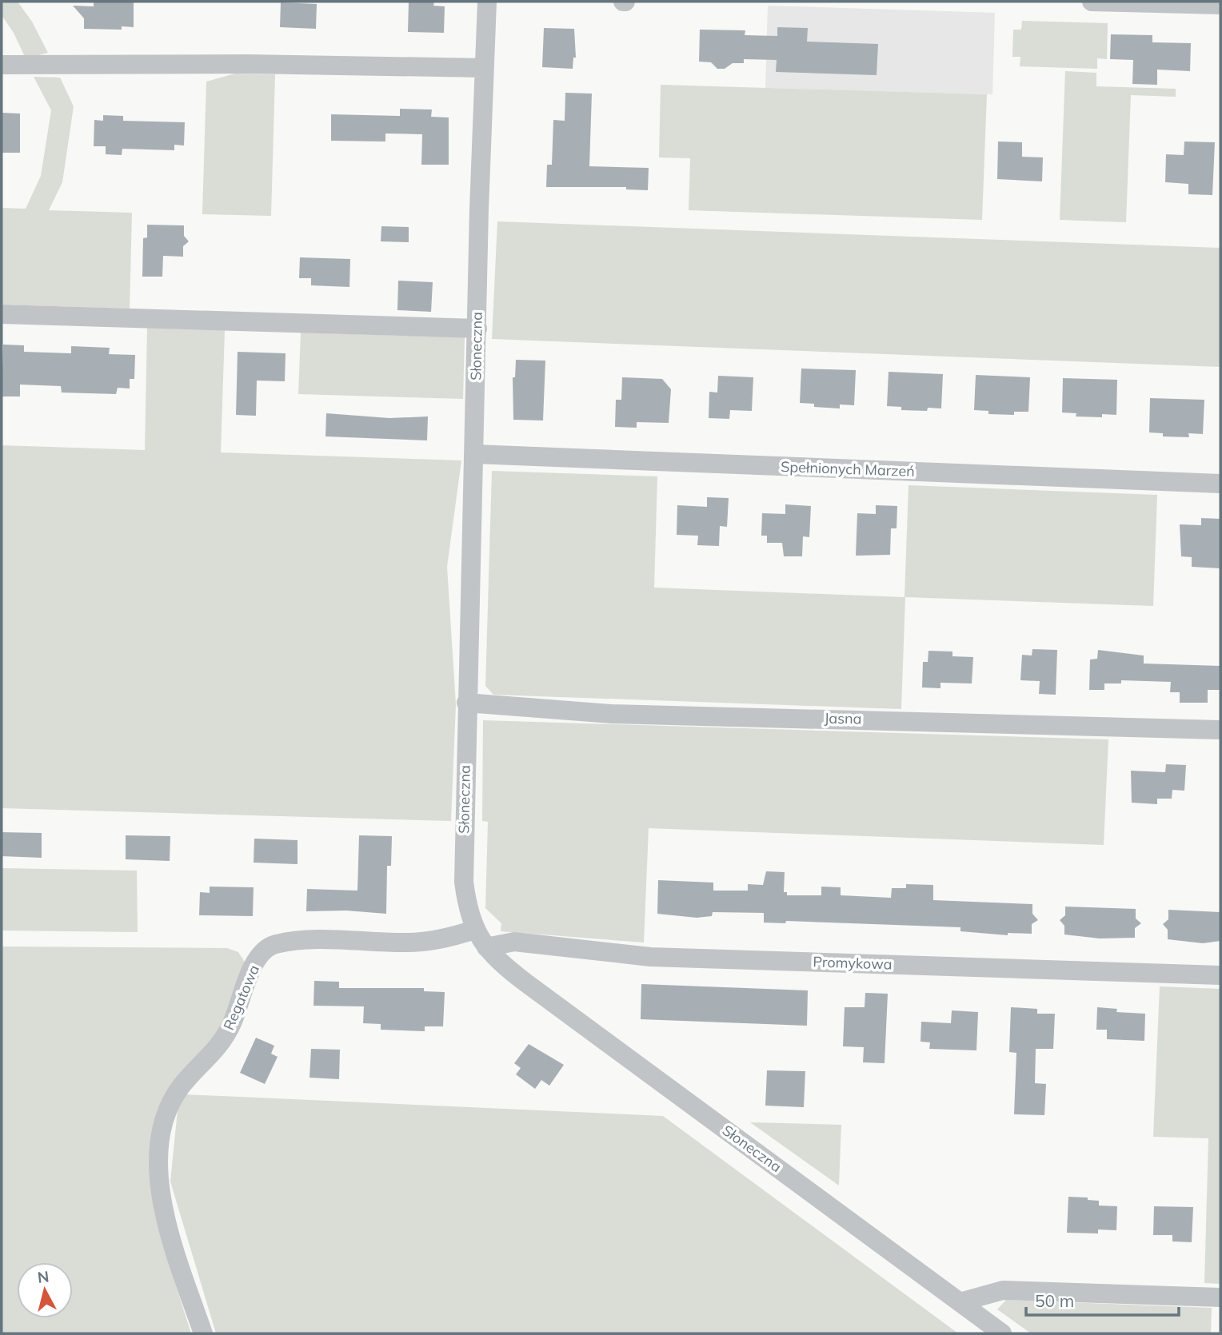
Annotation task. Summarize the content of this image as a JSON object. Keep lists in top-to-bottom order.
{
  "streets": {
    "street": [
      "Słoneczna",
      "Spełnionych Marzeń",
      "Jasna",
      "Promykowa",
      "Regatowa"
    ]
  },
  "crossings": [
    ["Słoneczna", "Spełnionych Marzeń"],
    ["Słoneczna", "Jasna"],
    ["Słoneczna", "Promykowa"],
    ["Słoneczna", "Regatowa"]
  ],
  "scale_bar": "50 m",
  "north": "top"
}
